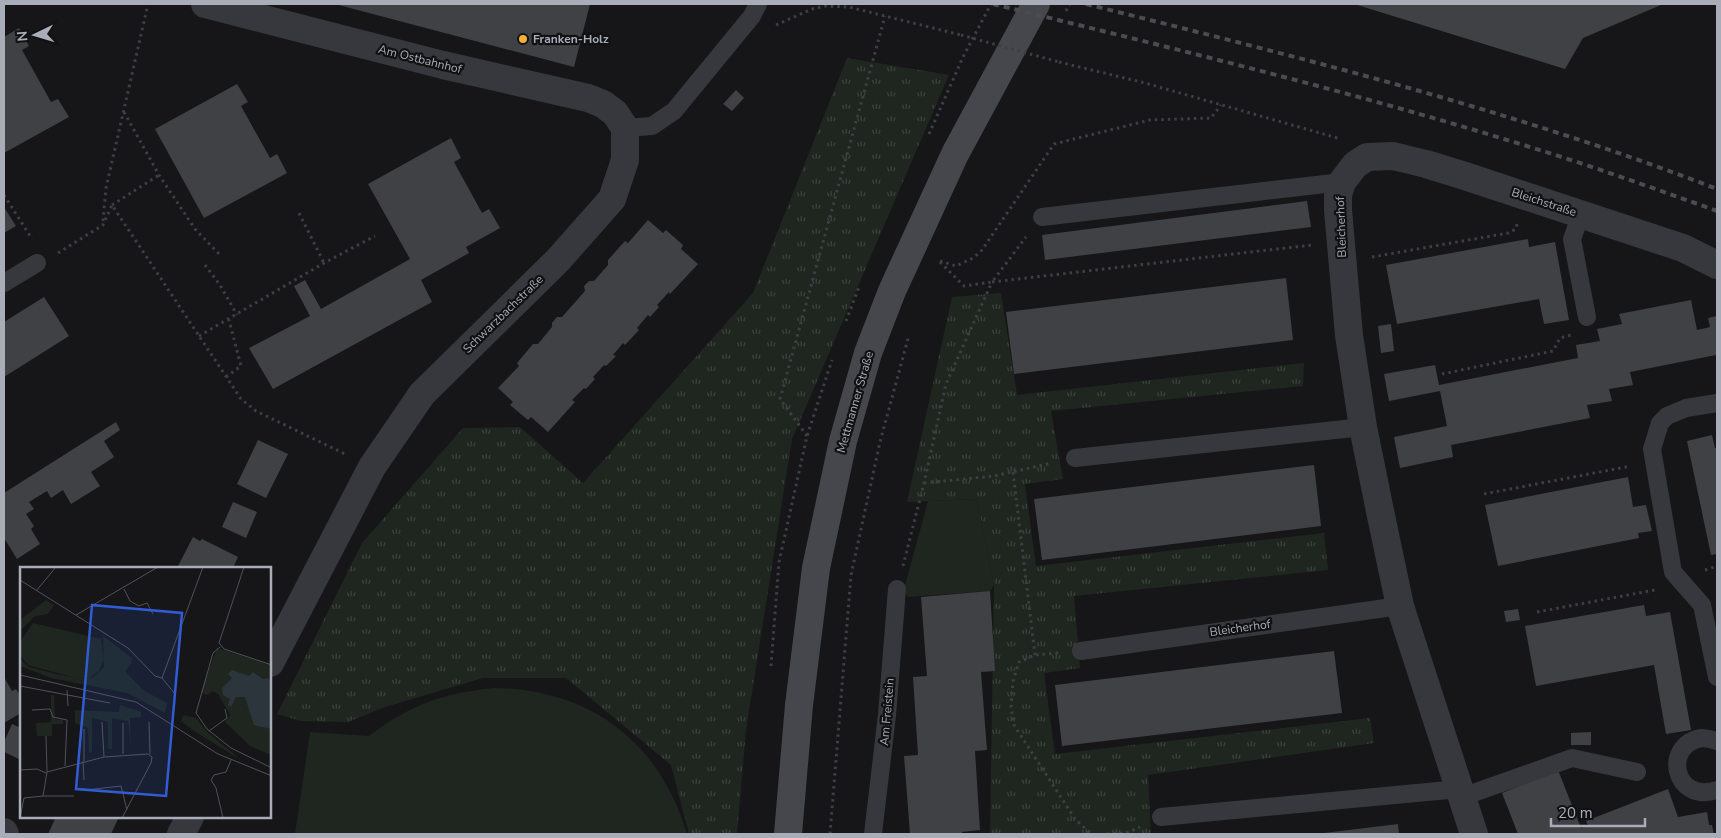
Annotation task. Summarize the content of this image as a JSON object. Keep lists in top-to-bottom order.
{
  "streets": {
    "main road": ["Mettmanner Straße"],
    "street": [
      "Am Ostbahnhof",
      "Bleichstraße",
      "Bleicherhof",
      "Schwarzbachstraße"
    ],
    "lane": ["Am Freistein"]
  },
  "crossings": [
    ["Am Ostbahnhof", "Schwarzbachstraße"],
    ["Bleichstraße", "Bleicherhof"]
  ],
  "places": ["Franken-Holz"],
  "scale_bar": "20 m",
  "north": "left"
}
